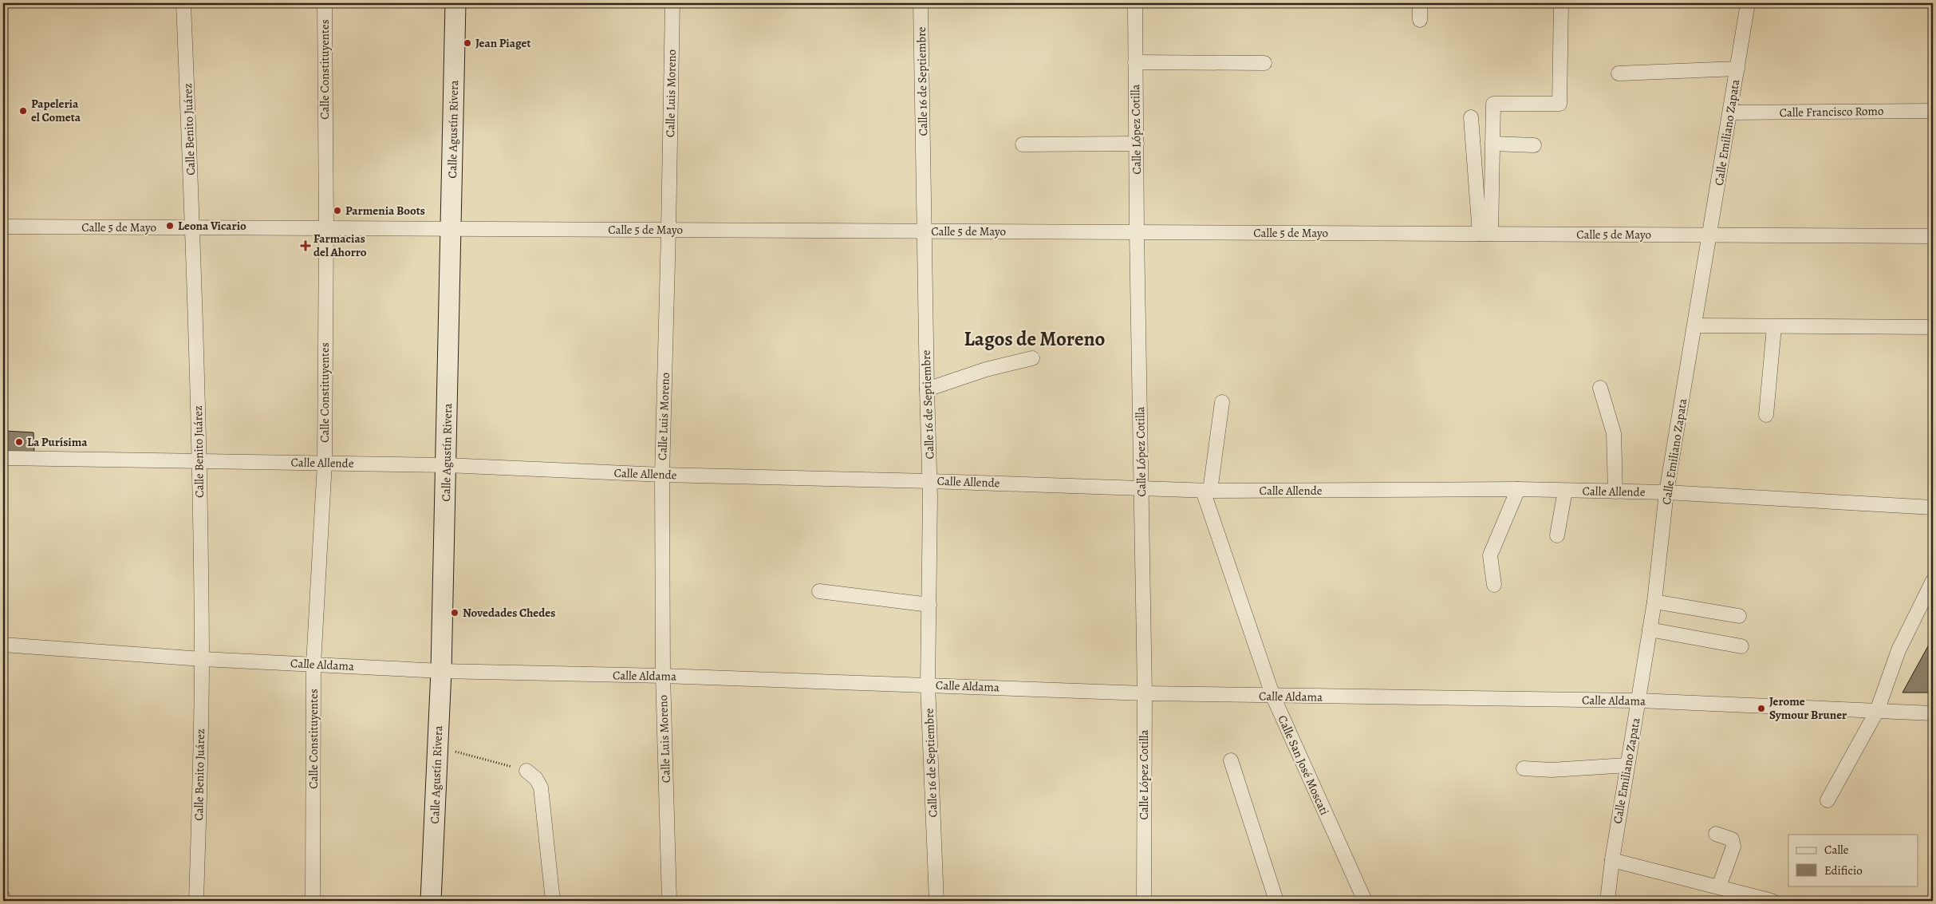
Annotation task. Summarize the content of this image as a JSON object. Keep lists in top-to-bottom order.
{
  "streets": {
    "main road": ["Calle Agustín Rivera"],
    "street": [
      "Calle Constituyentes",
      "Calle 16 de Septiembre",
      "Calle Luis Moreno",
      "Calle Francisco Romo",
      "Calle Benito Juárez",
      "Calle López Cotilla",
      "Calle Emiliano Zapata",
      "Calle 5 de Mayo",
      "Calle Allende",
      "Calle Aldama",
      "Calle San José Moscati"
    ]
  },
  "crossings": [
    ["Calle Constituyentes", "Calle 5 de Mayo"],
    ["Calle Constituyentes", "Calle Allende"],
    ["Calle Constituyentes", "Calle Aldama"],
    ["Calle 16 de Septiembre", "Calle 5 de Mayo"],
    ["Calle 16 de Septiembre", "Calle Allende"],
    ["Calle 16 de Septiembre", "Calle Aldama"],
    ["Calle Luis Moreno", "Calle 5 de Mayo"],
    ["Calle Luis Moreno", "Calle Allende"],
    ["Calle Luis Moreno", "Calle Aldama"],
    ["Calle Francisco Romo", "Calle Emiliano Zapata"],
    ["Calle Benito Juárez", "Calle 5 de Mayo"],
    ["Calle Benito Juárez", "Calle Allende"],
    ["Calle Benito Juárez", "Calle Aldama"],
    ["Calle Agustín Rivera", "Calle 5 de Mayo"],
    ["Calle Agustín Rivera", "Calle Allende"],
    ["Calle Agustín Rivera", "Calle Aldama"],
    ["Calle López Cotilla", "Calle 5 de Mayo"],
    ["Calle López Cotilla", "Calle Allende"],
    ["Calle López Cotilla", "Calle Aldama"],
    ["Calle Emiliano Zapata", "Calle 5 de Mayo"],
    ["Calle Emiliano Zapata", "Calle Allende"],
    ["Calle Emiliano Zapata", "Calle Aldama"],
    ["Calle Allende", "Calle San José Moscati"],
    ["Calle Aldama", "Calle San José Moscati"]
  ],
  "districts": ["Lagos de Moreno"],
  "places": {
    "other": [
      "Jean Piaget",
      "Papeleria el Cometa",
      "Parmenia Boots",
      "Leona Vicario",
      "La Purísima",
      "Novedades Chedes",
      "Jerome Symour Bruner"
    ],
    "health": ["Farmacias del Ahorro"]
  },
  "legend": ["Calle", "Edificio"]
}
